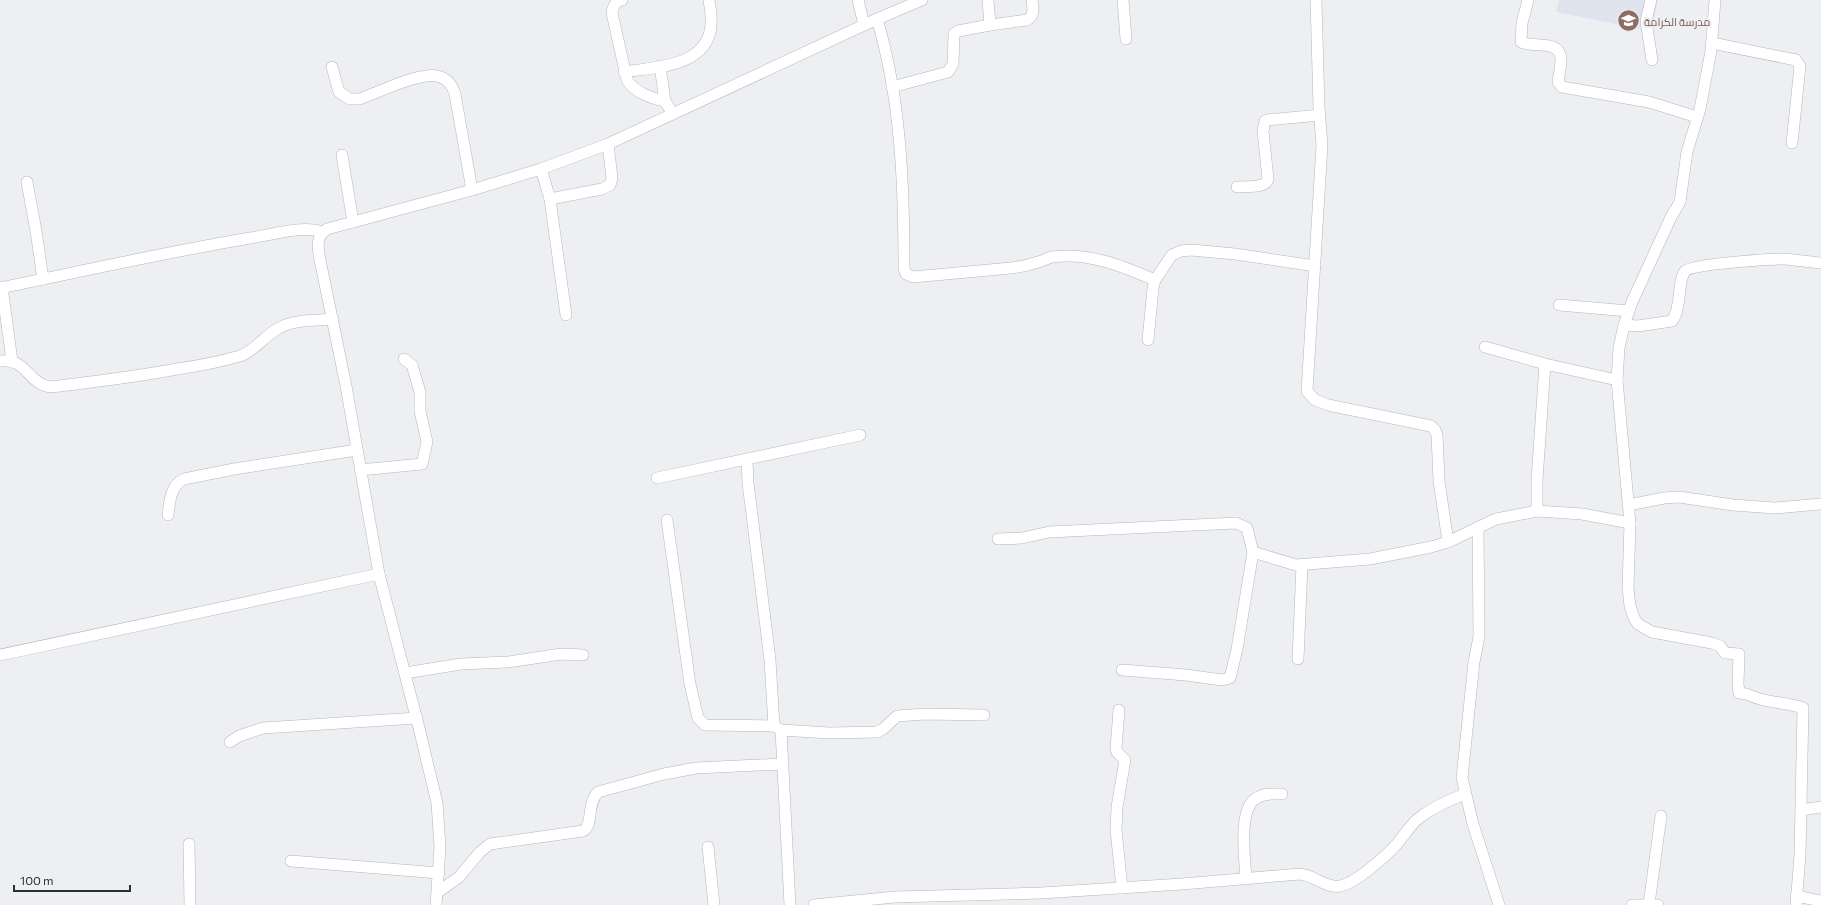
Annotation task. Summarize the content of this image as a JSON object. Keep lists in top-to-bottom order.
{
  "places": {
    "school or university": ["مدرسة الكرامة"]
  },
  "scale_bar": "100 m"
}
